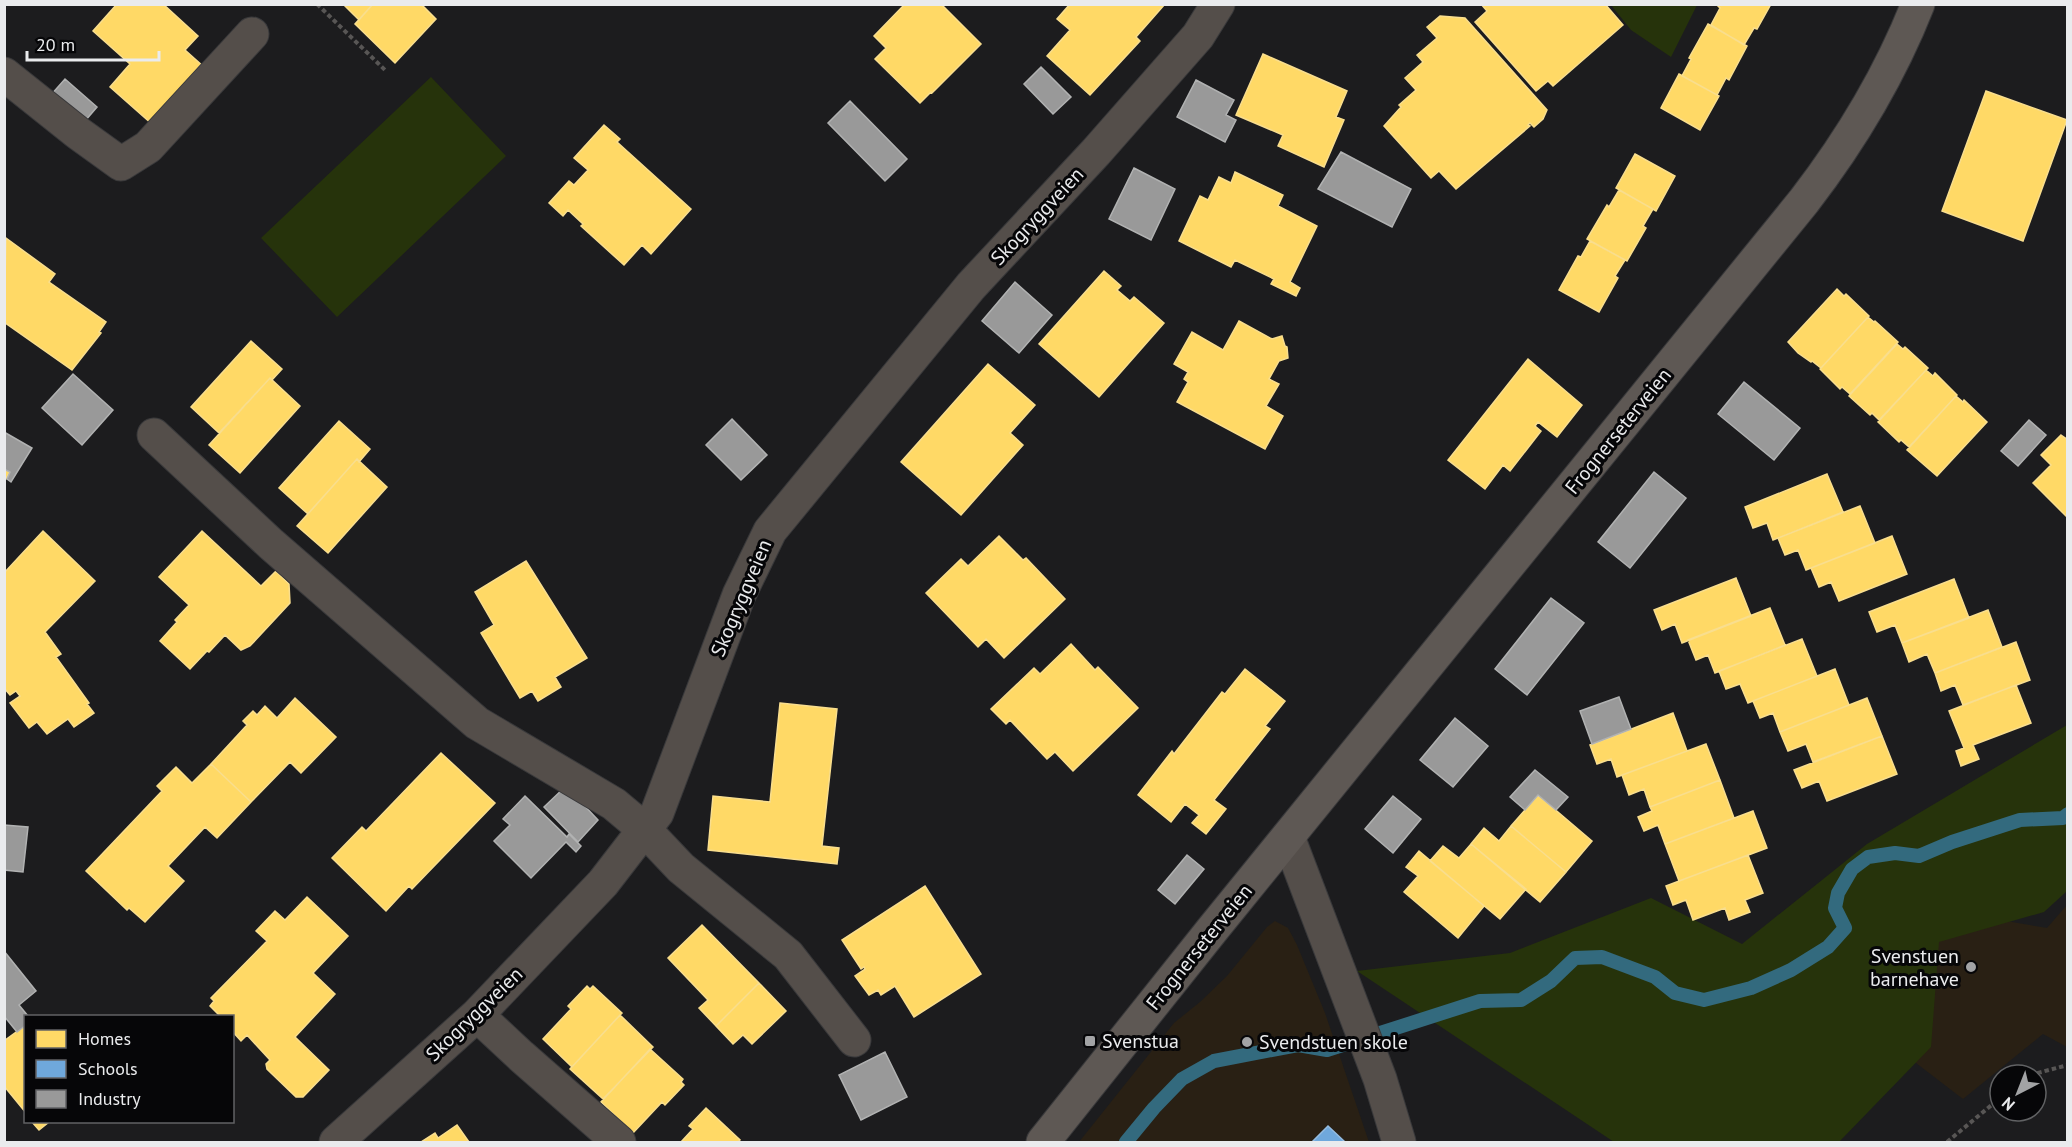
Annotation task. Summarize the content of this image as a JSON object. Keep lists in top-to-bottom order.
{
  "streets": {
    "main road": ["Frognerseterveien"],
    "street": ["Skogryggveien"]
  },
  "places": {
    "other": ["Svenstuen barnehave", "Svendstuen skole"],
    "transit": ["Svenstua"]
  },
  "legend": ["Homes", "Schools", "Industry"],
  "scale_bar": "20 m",
  "north": "bottom left"
}
